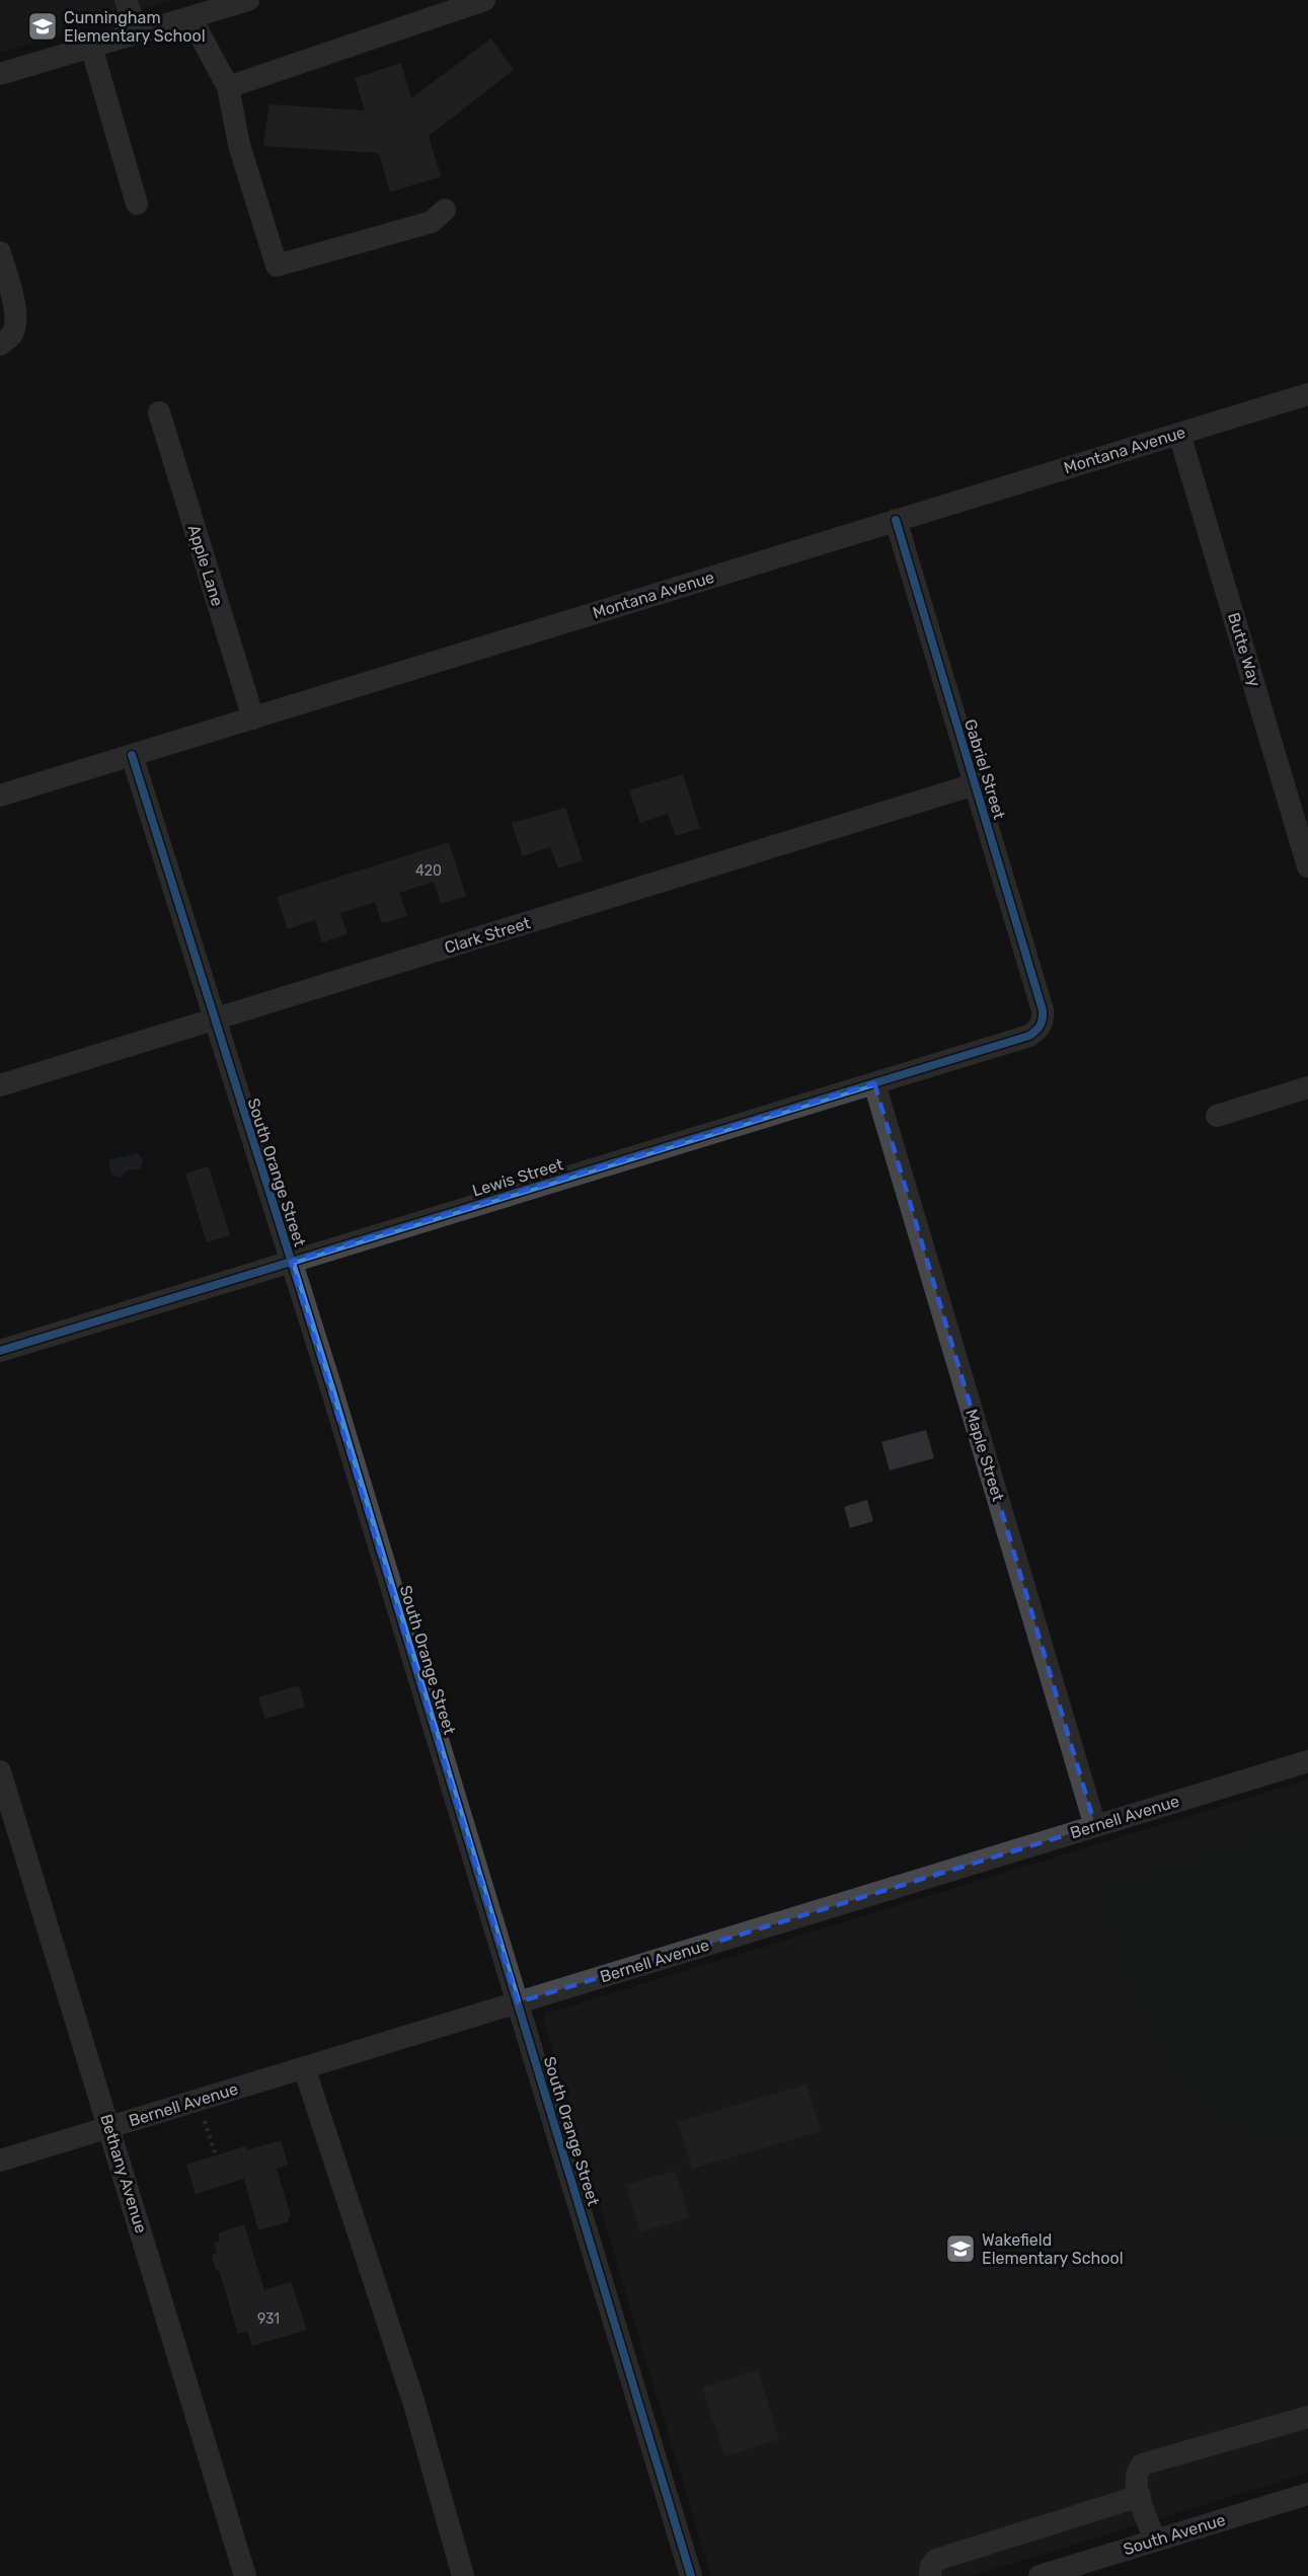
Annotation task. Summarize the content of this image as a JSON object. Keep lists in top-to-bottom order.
{
  "streets": {
    "street": [
      "Montana Avenue",
      "Apple Lane",
      "Butte Way",
      "Gabriel Street",
      "Clark Street",
      "South Orange Street",
      "Lewis Street",
      "Maple Street",
      "Bernell Avenue",
      "Bethany Avenue",
      "South Avenue"
    ]
  },
  "crossings": [
    ["Montana Avenue", "Apple Lane"],
    ["Montana Avenue", "Butte Way"],
    ["Montana Avenue", "Gabriel Street"],
    ["Montana Avenue", "South Orange Street"],
    ["Gabriel Street", "Clark Street"],
    ["Gabriel Street", "Lewis Street"],
    ["Clark Street", "South Orange Street"],
    ["South Orange Street", "Lewis Street"],
    ["South Orange Street", "Bernell Avenue"],
    ["Lewis Street", "Maple Street"],
    ["Maple Street", "Bernell Avenue"],
    ["Bernell Avenue", "Bethany Avenue"]
  ],
  "places": {
    "school or university": ["Cunningham Elementary School", "Wakefield Elementary School"]
  },
  "house_numbers": ["420", "931"]
}
